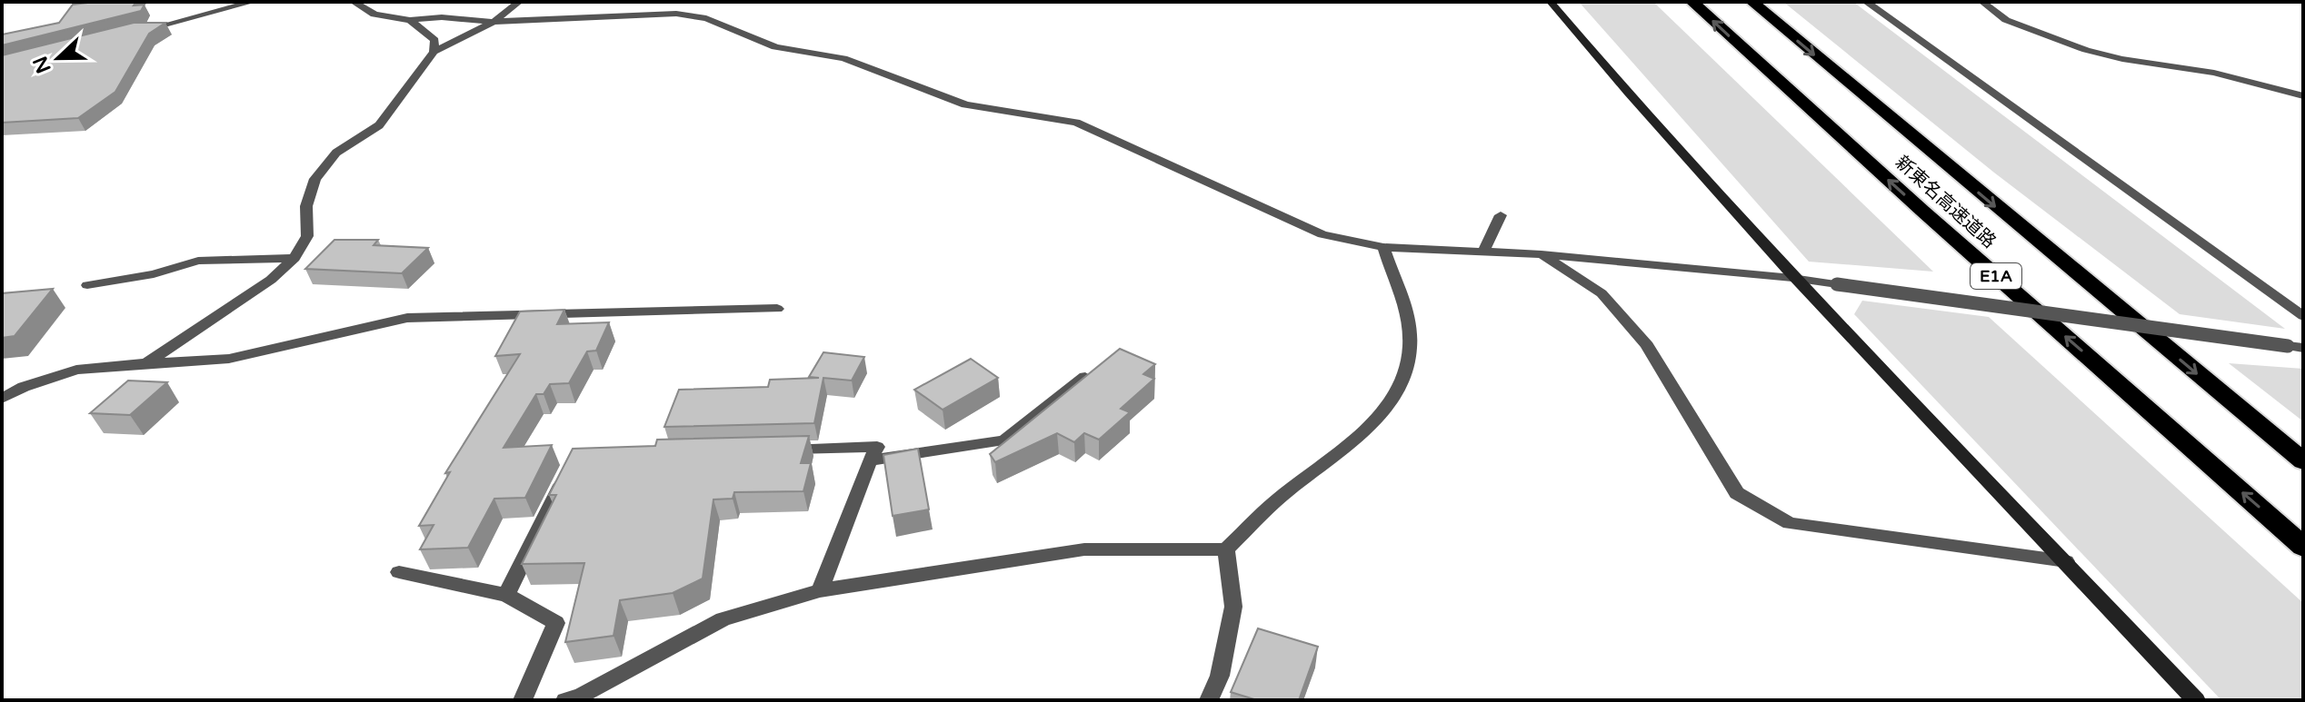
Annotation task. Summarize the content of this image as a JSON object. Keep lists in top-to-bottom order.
{
  "streets": {
    "highway": ["新東名高速道路", "E1A"]
  },
  "north": "left"
}
